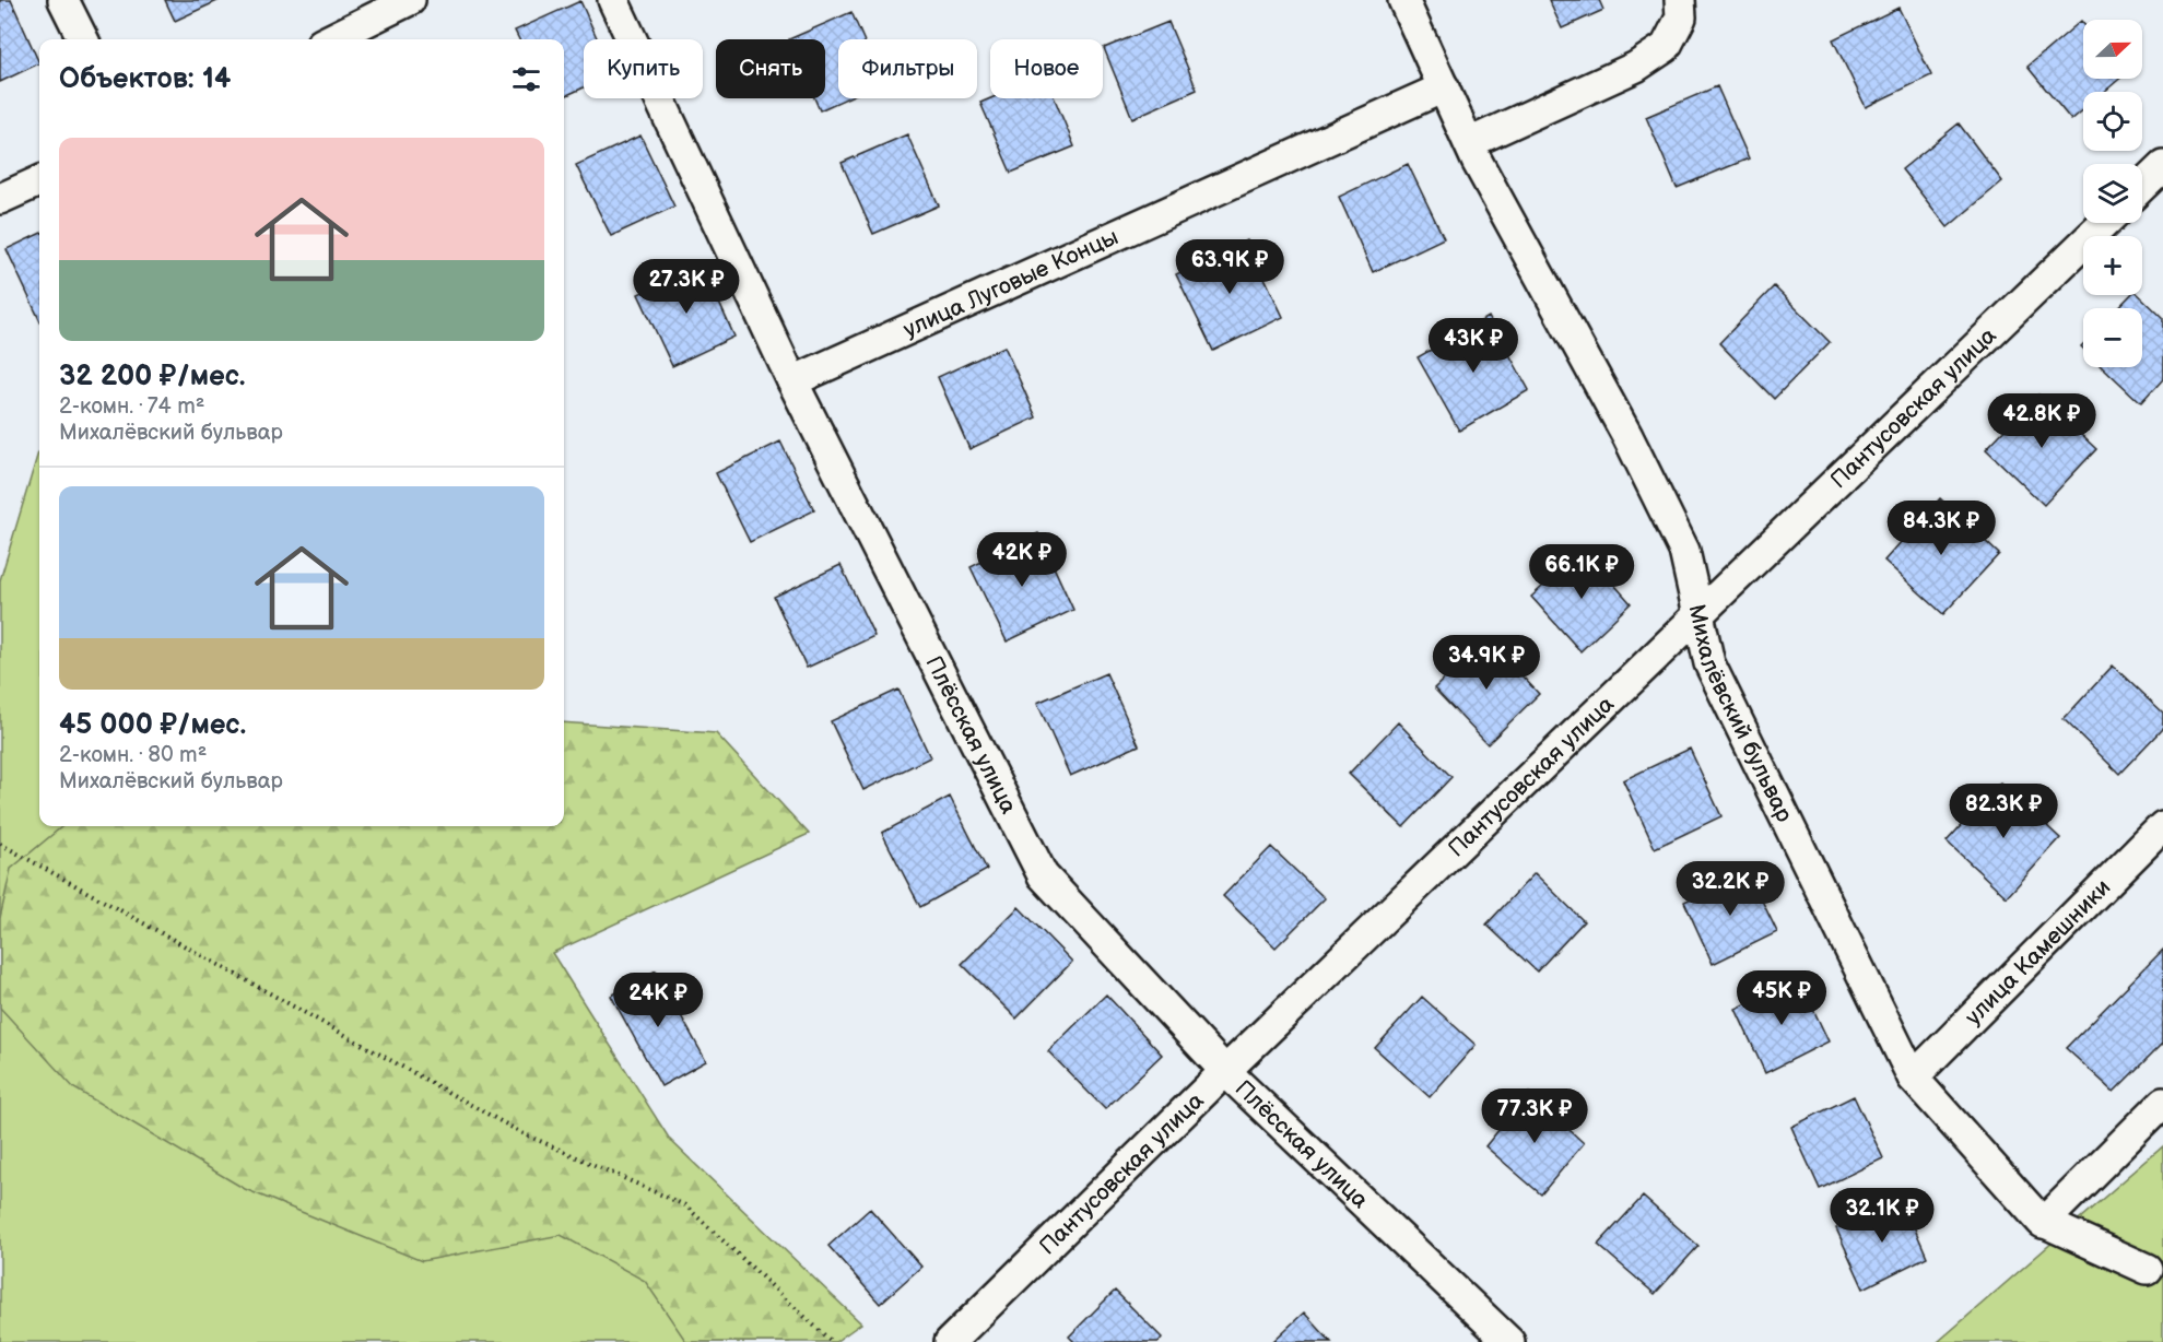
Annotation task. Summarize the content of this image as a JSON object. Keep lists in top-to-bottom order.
{
  "streets": {
    "street": [
      "улица Луговые Концы",
      "Пантусовская улица",
      "Михалёвский бульвар",
      "Плёсская улица",
      "улица Камешники"
    ]
  },
  "crossings": [
    ["улица Луговые Концы", "Михалёвский бульвар"],
    ["улица Луговые Концы", "Плёсская улица"],
    ["Пантусовская улица", "Михалёвский бульвар"],
    ["Пантусовская улица", "Плёсская улица"],
    ["Михалёвский бульвар", "улица Камешники"]
  ],
  "north": "right",
  "page": {
    "map_buttons": ["+", "−"],
    "chip": [
      "Купить",
      "Снять",
      "Фильтры",
      "Новое"
    ],
    "heading": "Объектов: 14",
    "list": [
      {
        "name": "32 200 ₽/мес.",
        "note": "2-комн. · 74 m² · Михалёвский бульвар"
      },
      {
        "name": "45 000 ₽/мес.",
        "note": "2-комн. · 80 m² · Михалёвский бульвар"
      }
    ],
    "price": [
      "63.9K ₽",
      "27.3K ₽",
      "43K ₽",
      "42.8K ₽",
      "84.3K ₽",
      "42K ₽",
      "66.1K ₽",
      "34.9K ₽",
      "82.3K ₽",
      "32.2K ₽",
      "45K ₽",
      "24K ₽",
      "77.3K ₽",
      "32.1K ₽"
    ]
  }
}
